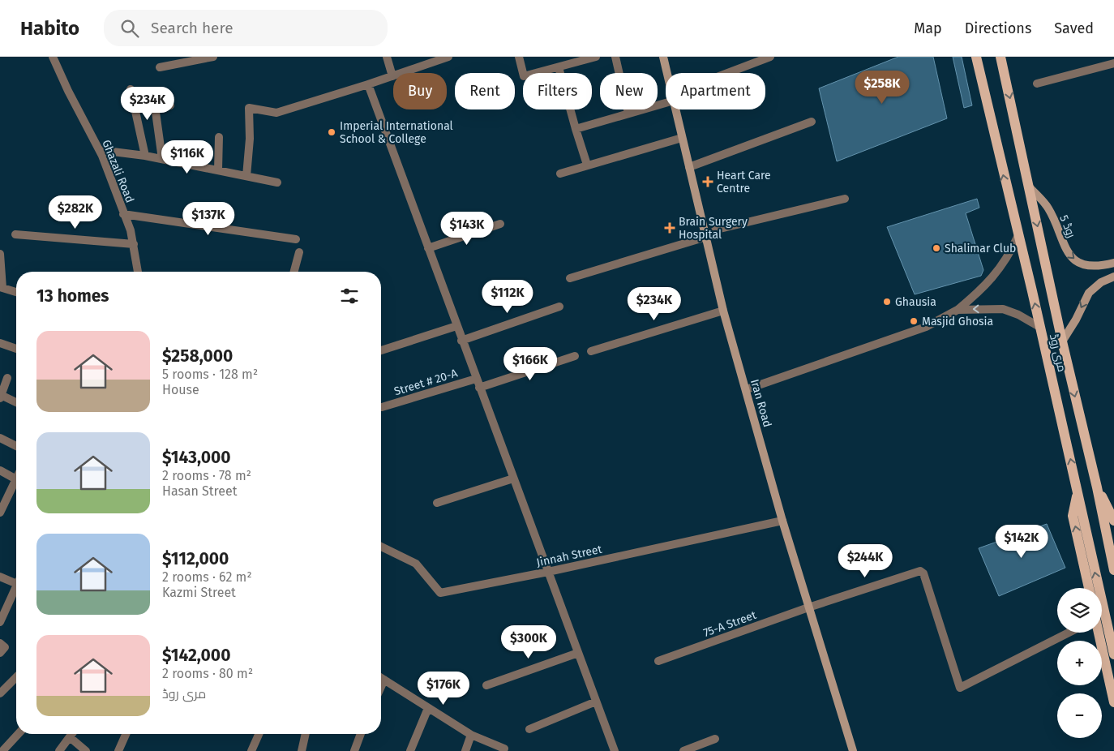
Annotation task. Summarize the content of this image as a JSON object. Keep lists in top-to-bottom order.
{
  "streets": {
    "main road": ["روڈ 5", "مری روڈ", "Iran Road"],
    "street": [
      "Ghazali Road",
      "Street # 20-A",
      "Jinnah Street",
      "75-A Street"
    ]
  },
  "crossings": [
    ["روڈ 5", "مری روڈ"],
    ["Iran Road", "Jinnah Street"],
    ["Iran Road", "75-A Street"]
  ],
  "one_way": ["روڈ 5"],
  "places": {
    "other": [
      "Imperial International School & College",
      "Shalimar Club",
      "Ghausia",
      "Masjid Ghosia"
    ],
    "health": ["Heart Care Centre", "Brain Surgery Hospital"]
  },
  "page": {
    "header": "Habito",
    "search": "Search here",
    "nav": ["Map", "Directions", "Saved"],
    "price": [
      "$258K",
      "$234K",
      "$116K",
      "$282K",
      "$137K",
      "$143K",
      "$112K",
      "$234K",
      "$166K",
      "$142K",
      "$244K",
      "$300K",
      "$176K"
    ],
    "chip": [
      "Buy",
      "Rent",
      "Filters",
      "New",
      "Apartment"
    ],
    "heading": "13 homes",
    "list": [
      {
        "name": "$258,000",
        "note": "5 rooms · 128 m² · House"
      },
      {
        "name": "$143,000",
        "note": "2 rooms · 78 m² · Hasan Street"
      },
      {
        "name": "$112,000",
        "note": "2 rooms · 62 m² · Kazmi Street"
      },
      {
        "name": "$142,000",
        "note": "2 rooms · 80 m² · مری روڈ"
      }
    ],
    "map_buttons": ["+", "−"]
  }
}
